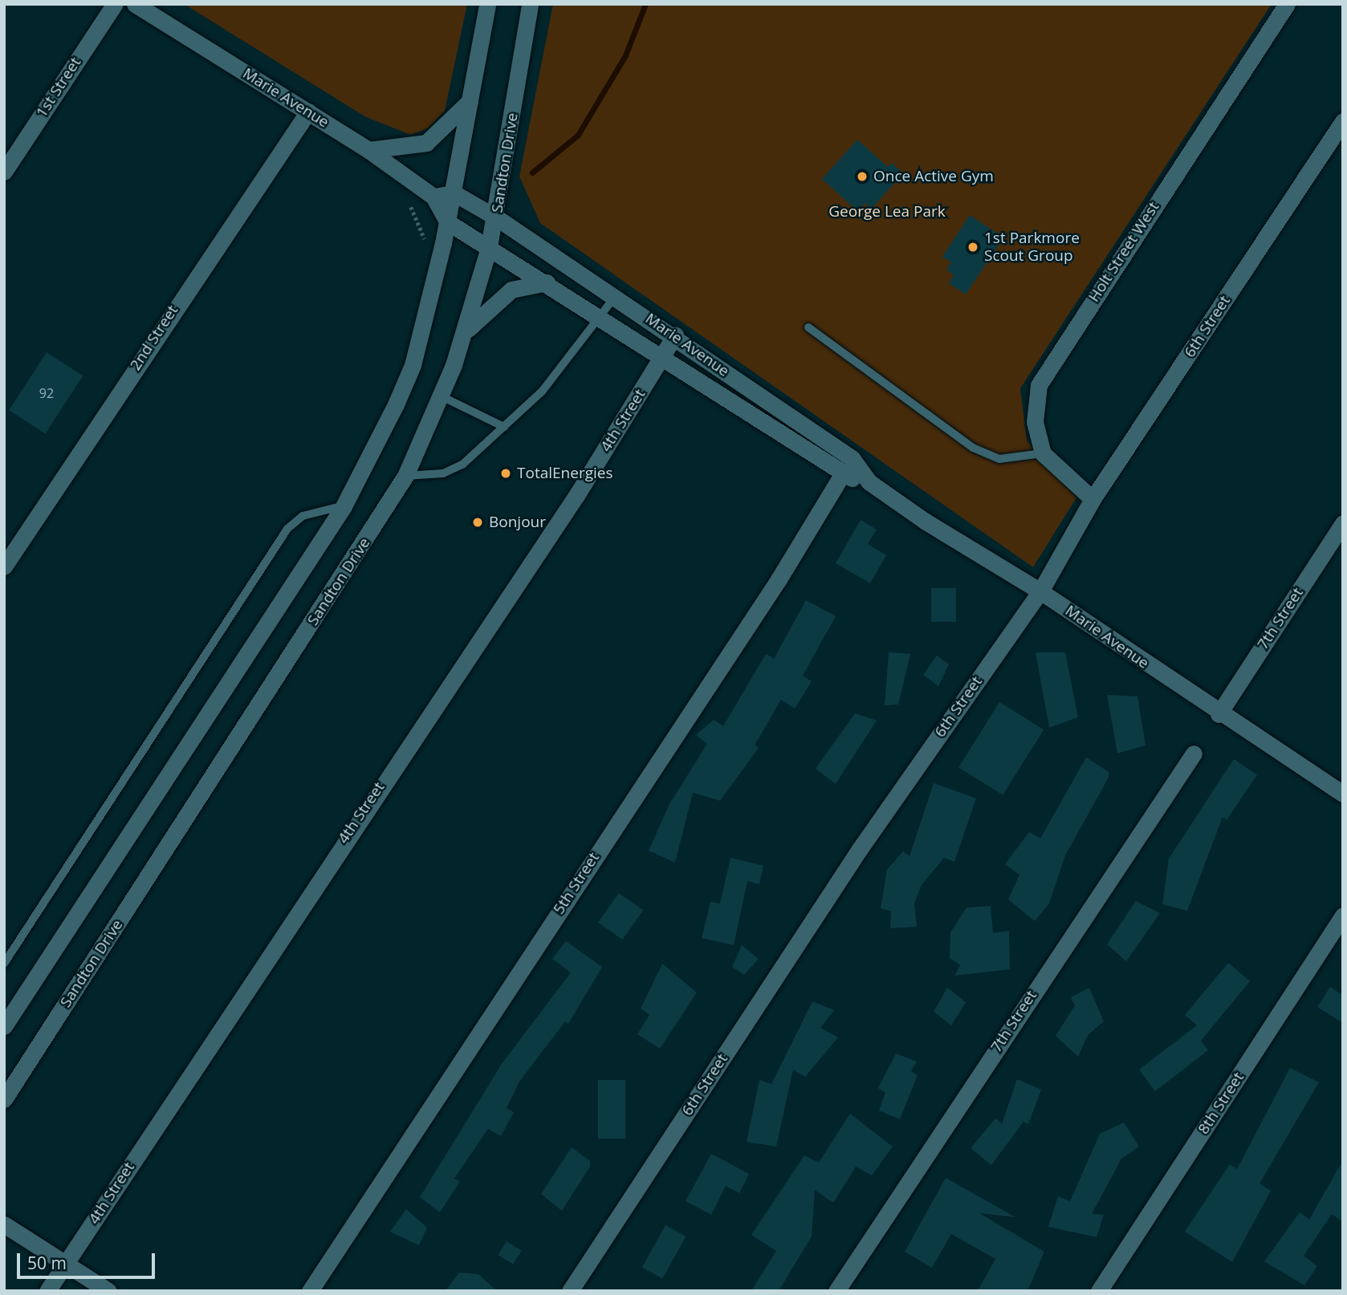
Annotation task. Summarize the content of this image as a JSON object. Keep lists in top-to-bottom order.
{
  "streets": {
    "street": [
      "1st Street",
      "Marie Avenue",
      "Sandton Drive",
      "Holt Street West",
      "6th Street",
      "2nd Street",
      "4th Street",
      "7th Street",
      "5th Street",
      "8th Street"
    ]
  },
  "crossings": [
    ["Marie Avenue", "Sandton Drive"],
    ["Marie Avenue", "6th Street"],
    ["Marie Avenue", "2nd Street"],
    ["Marie Avenue", "4th Street"],
    ["Marie Avenue", "7th Street"],
    ["Marie Avenue", "5th Street"]
  ],
  "parks": ["George Lea Park"],
  "places": [
    "Once Active Gym",
    "1st Parkmore Scout Group",
    "TotalEnergies",
    "Bonjour"
  ],
  "house_numbers": ["92"],
  "scale_bar": "50 m"
}
